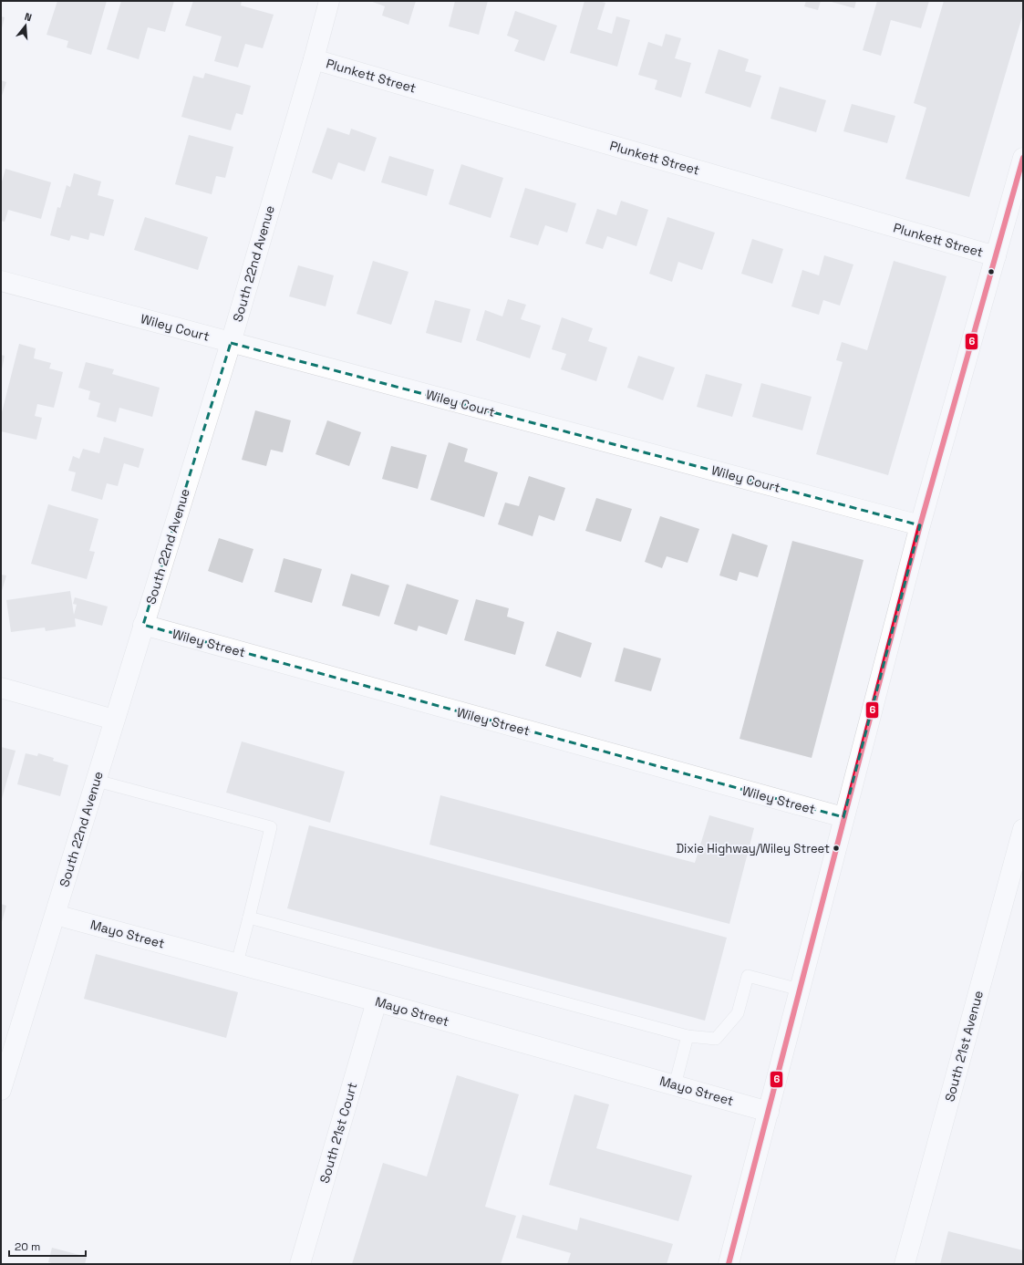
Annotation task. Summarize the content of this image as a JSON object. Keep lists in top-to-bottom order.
{
  "streets": {
    "street": [
      "Plunkett Street",
      "South 22nd Avenue",
      "Wiley Court",
      "Wiley Street",
      "Mayo Street",
      "South 21st Avenue",
      "South 21st Court"
    ]
  },
  "crossings": [
    ["Plunkett Street", "South 22nd Avenue"],
    ["South 22nd Avenue", "Wiley Court"],
    ["South 22nd Avenue", "Wiley Street"],
    ["South 22nd Avenue", "Mayo Street"],
    ["Mayo Street", "South 21st Court"]
  ],
  "places": ["Dixie Highway/Wiley Street"],
  "lines": ["transit line 6"],
  "scale_bar": "20 m",
  "north": "top"
}
